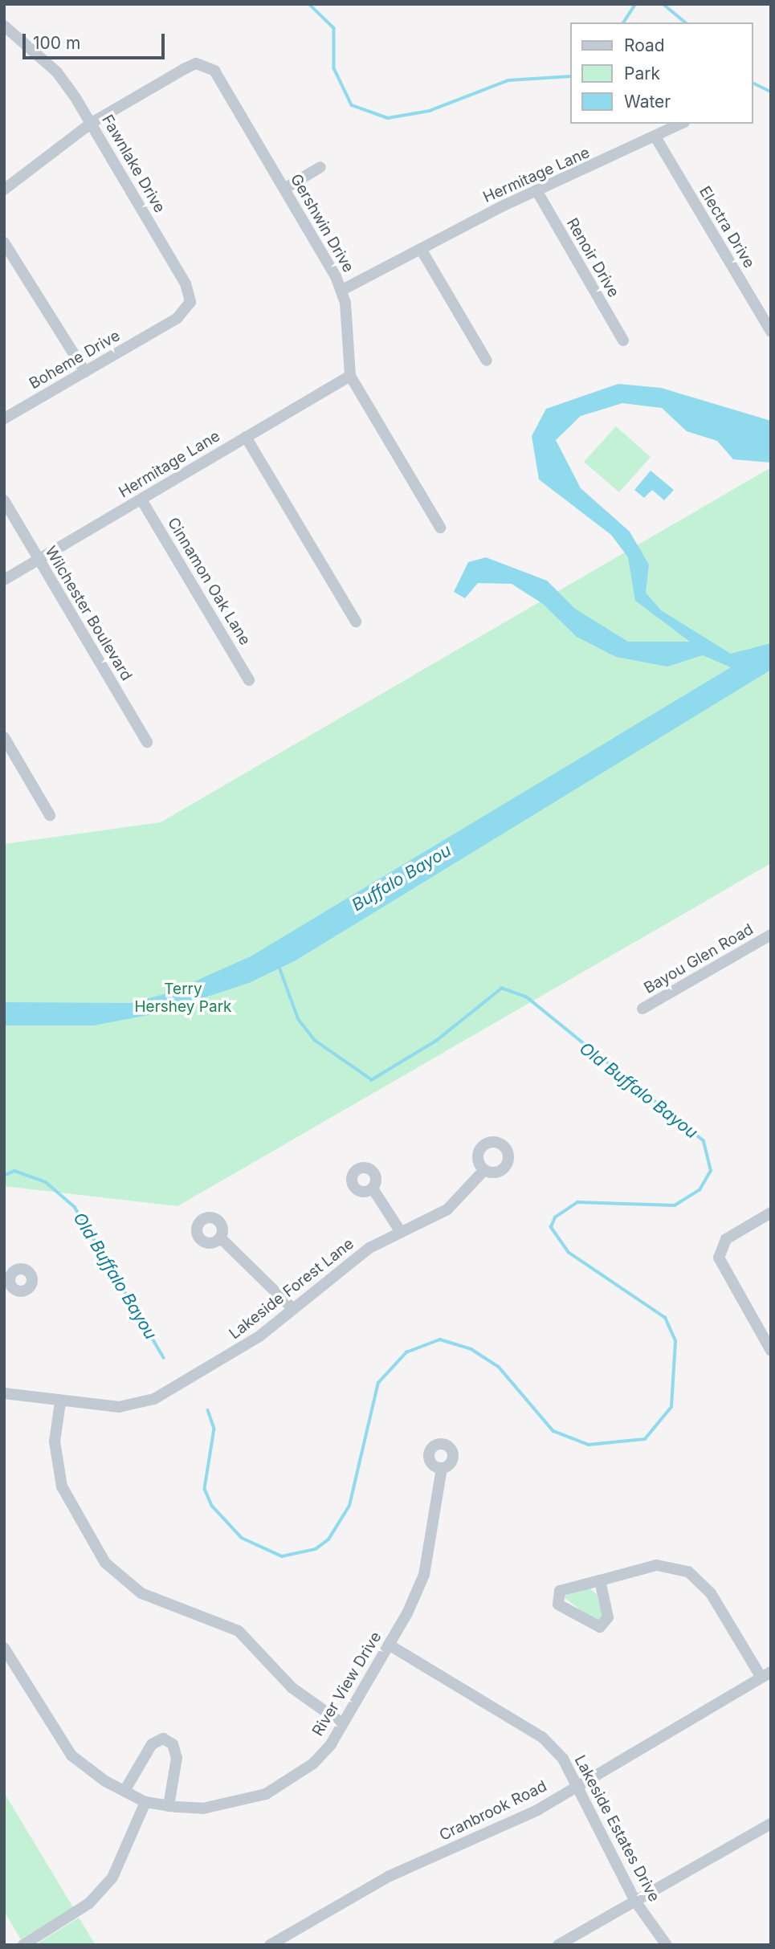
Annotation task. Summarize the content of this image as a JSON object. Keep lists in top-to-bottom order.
{
  "streets": {
    "street": [
      "Fawnlake Drive",
      "Hermitage Lane",
      "Gershwin Drive",
      "Electra Drive",
      "Renoir Drive",
      "Boheme Drive",
      "Cinnamon Oak Lane",
      "Wilchester Boulevard",
      "Bayou Glen Road",
      "Lakeside Forest Lane",
      "River View Drive",
      "Cranbrook Road",
      "Lakeside Estates Drive"
    ]
  },
  "crossings": [
    ["Fawnlake Drive", "Gershwin Drive"],
    ["Fawnlake Drive", "Boheme Drive"],
    ["Hermitage Lane", "Gershwin Drive"],
    ["Hermitage Lane", "Electra Drive"],
    ["Hermitage Lane", "Renoir Drive"],
    ["Hermitage Lane", "Cinnamon Oak Lane"],
    ["Hermitage Lane", "Wilchester Boulevard"],
    ["River View Drive", "Lakeside Estates Drive"],
    ["Cranbrook Road", "Lakeside Estates Drive"]
  ],
  "water": ["Buffalo Bayou", "Old Buffalo Bayou"],
  "parks": ["Terry Hershey Park"],
  "legend": ["Road", "Park", "Water"],
  "scale_bar": "100 m"
}
